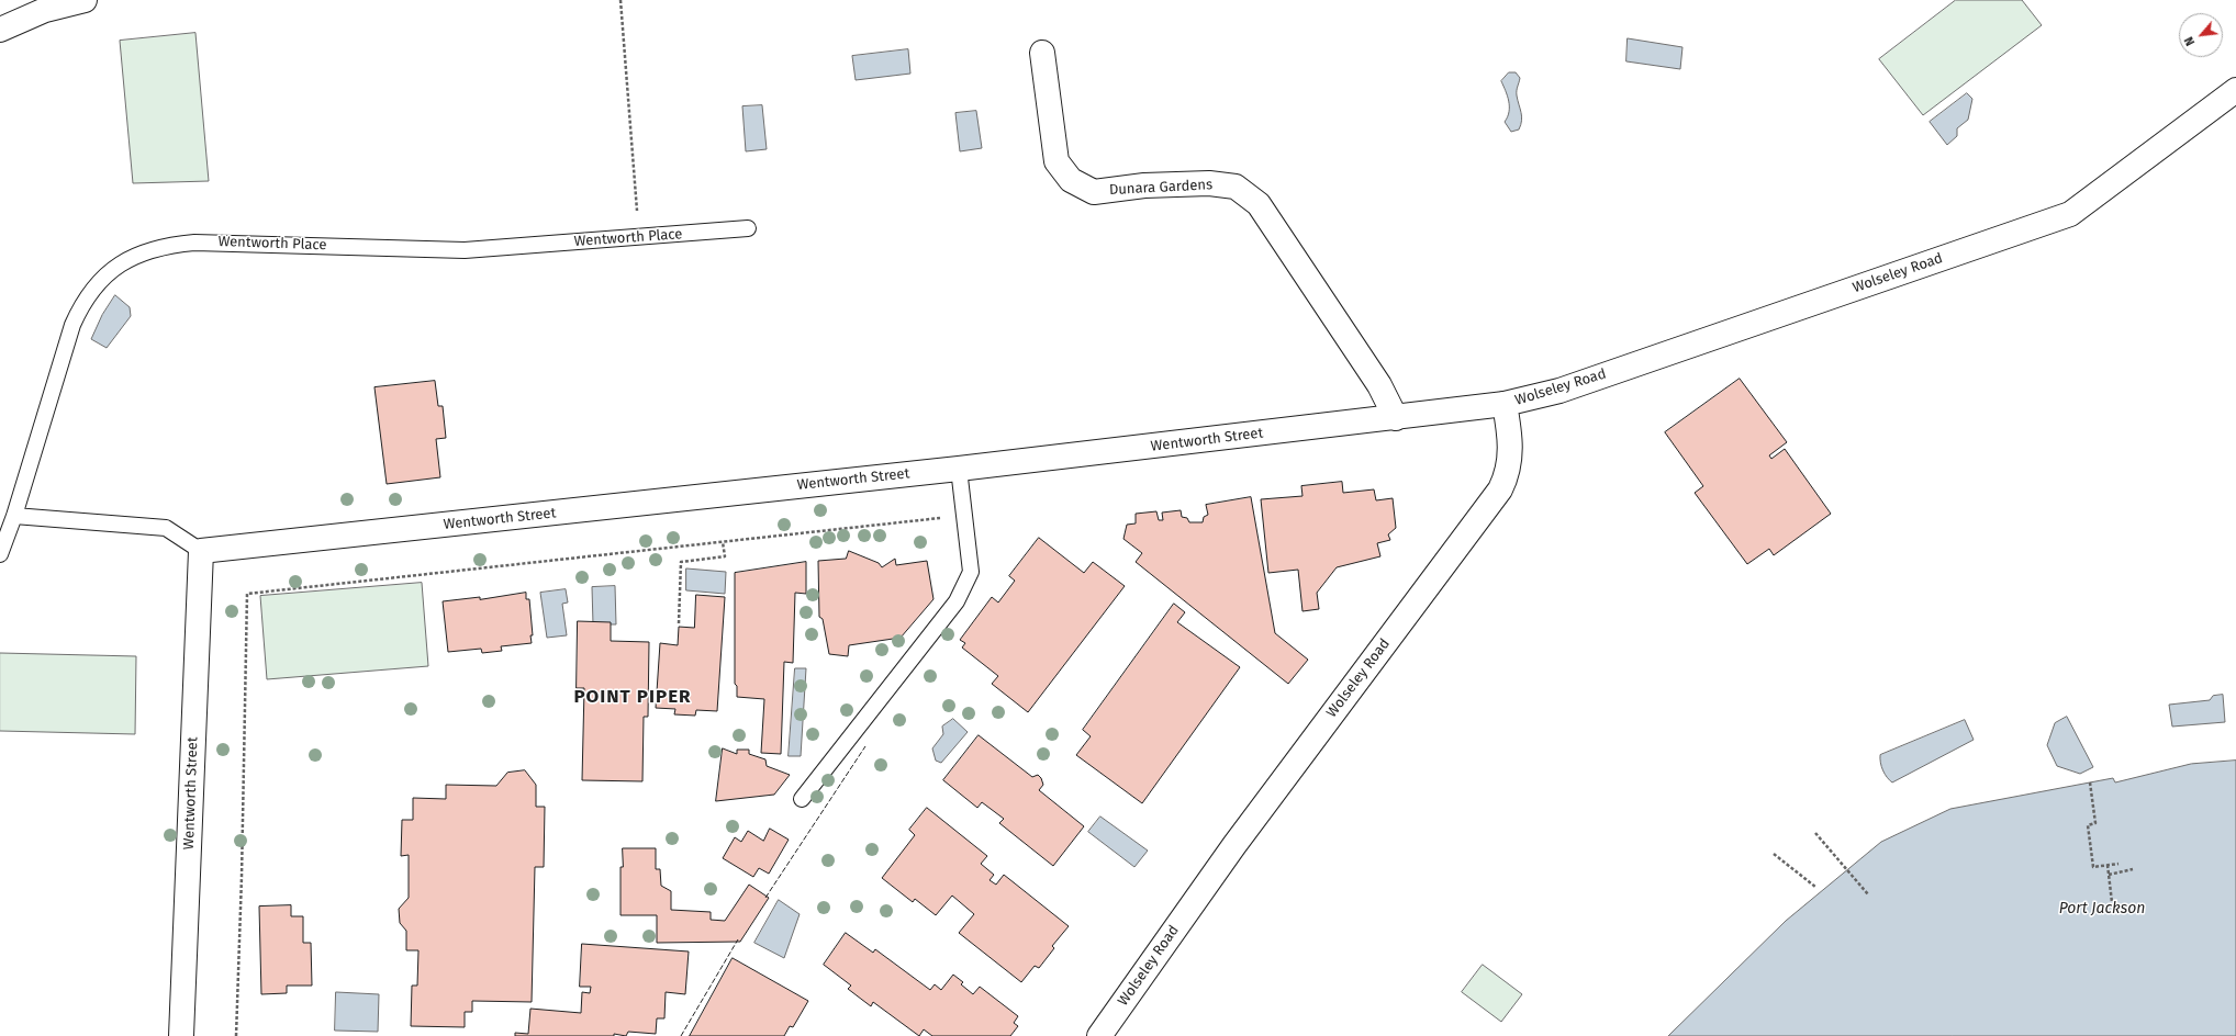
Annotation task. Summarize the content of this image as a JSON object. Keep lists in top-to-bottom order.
{
  "streets": {
    "street": ["Dunara Gardens", "Wolseley Road", "Wentworth Street"],
    "lane": ["Wentworth Place"]
  },
  "crossings": [
    ["Dunara Gardens", "Wentworth Street"],
    ["Wolseley Road", "Wentworth Street"]
  ],
  "districts": ["POINT PIPER"],
  "water": ["Port Jackson"],
  "north": "bottom left"
}
